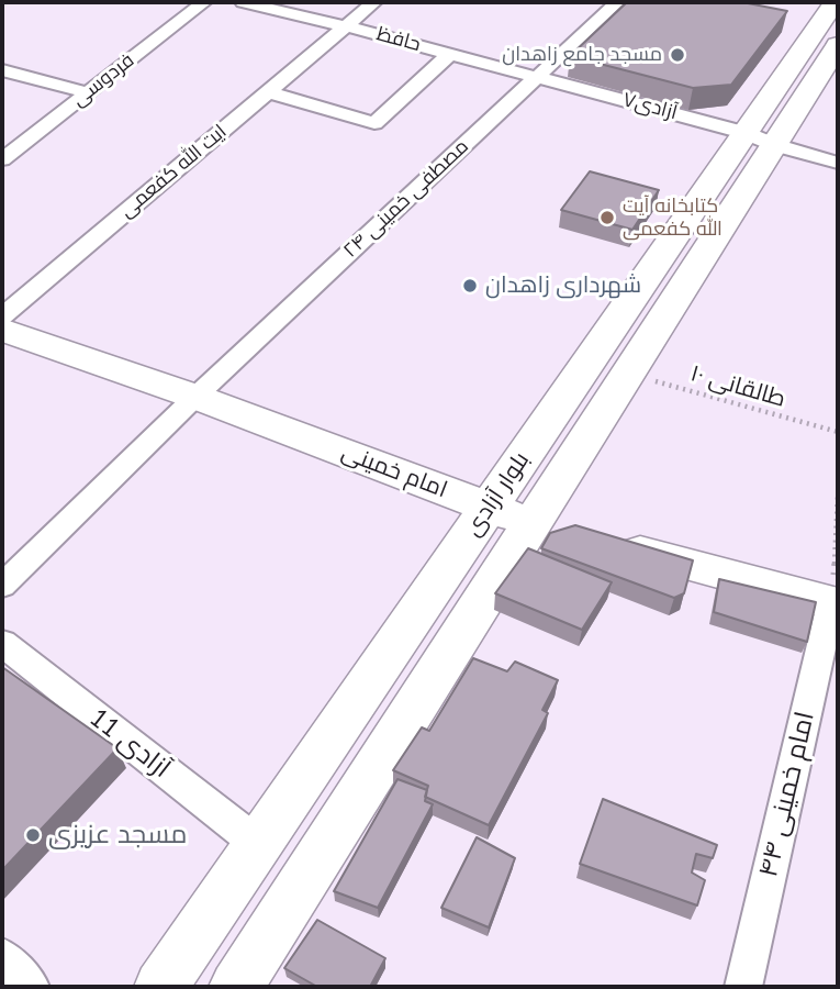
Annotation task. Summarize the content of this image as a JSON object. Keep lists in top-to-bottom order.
{
  "streets": {
    "main road": ["امام خمینی", "بلوار آزادی"],
    "street": [
      "حافظ",
      "فردوسی",
      "آزادی۷",
      "ایت الله کفعمی",
      "مصطفی خمینی ۲۴",
      "آزادی 11",
      "امام خمینی ۴۴"
    ],
    "path": ["طالقانی ۱۰"]
  },
  "crossings": [
    ["حافظ", "آزادی۷"],
    ["حافظ", "ایت الله کفعمی"],
    ["حافظ", "مصطفی خمینی ۲۴"],
    ["آزادی۷", "مصطفی خمینی ۲۴"],
    ["آزادی۷", "بلوار آزادی"],
    ["مصطفی خمینی ۲۴", "امام خمینی"],
    ["طالقانی ۱۰", "بلوار آزادی"],
    ["امام خمینی", "بلوار آزادی"],
    ["بلوار آزادی", "آزادی 11"]
  ],
  "places": [
    "مسجد جامع زاهدان",
    "کتابخانه آیت الله کفعمی",
    "شهرداری زاهدان",
    "مسجد عزیزی"
  ]
}
